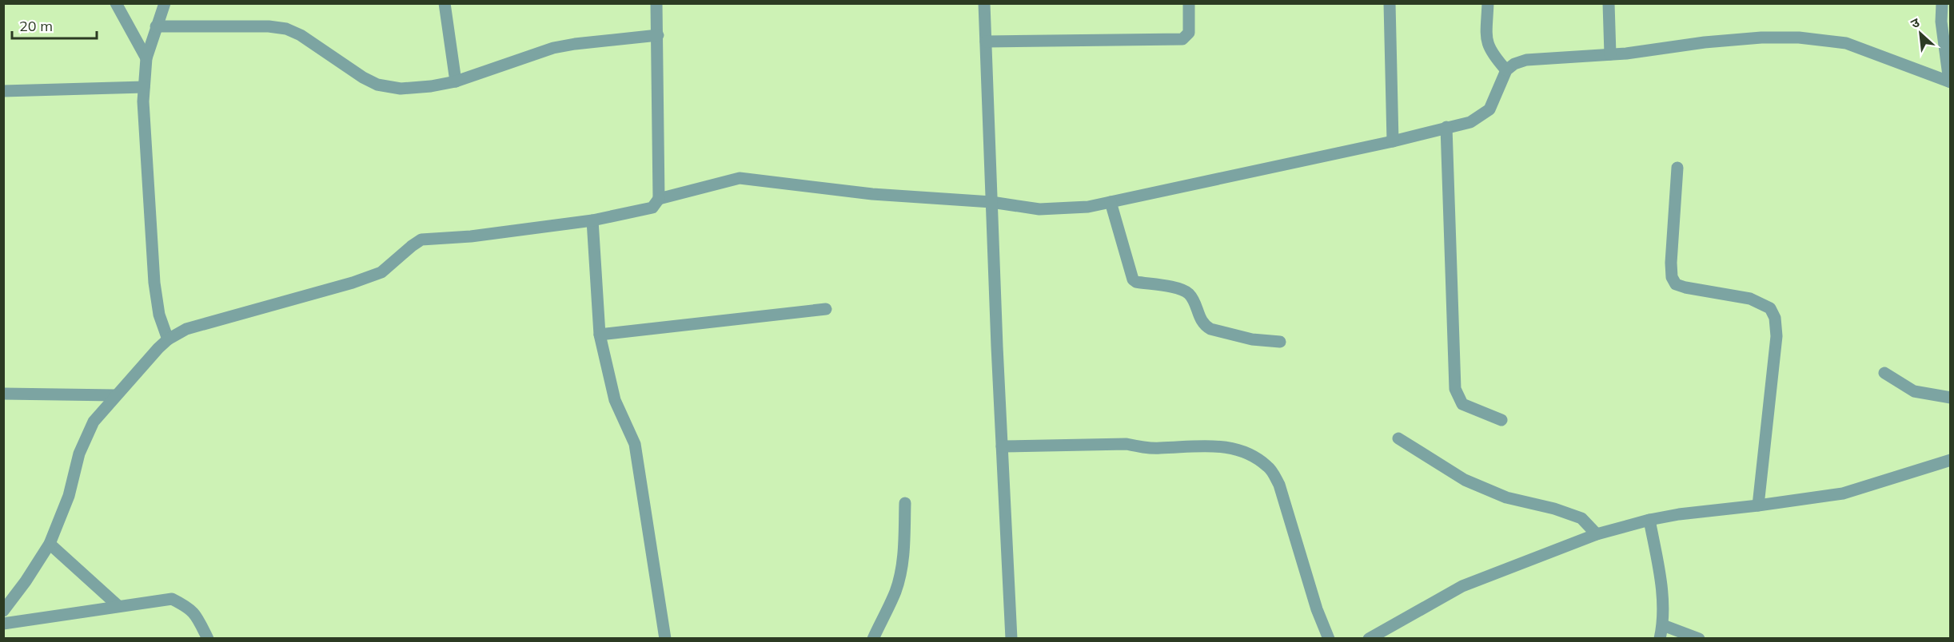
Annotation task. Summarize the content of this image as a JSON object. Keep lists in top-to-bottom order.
{
  "scale_bar": "20 m",
  "north": "top left"
}
